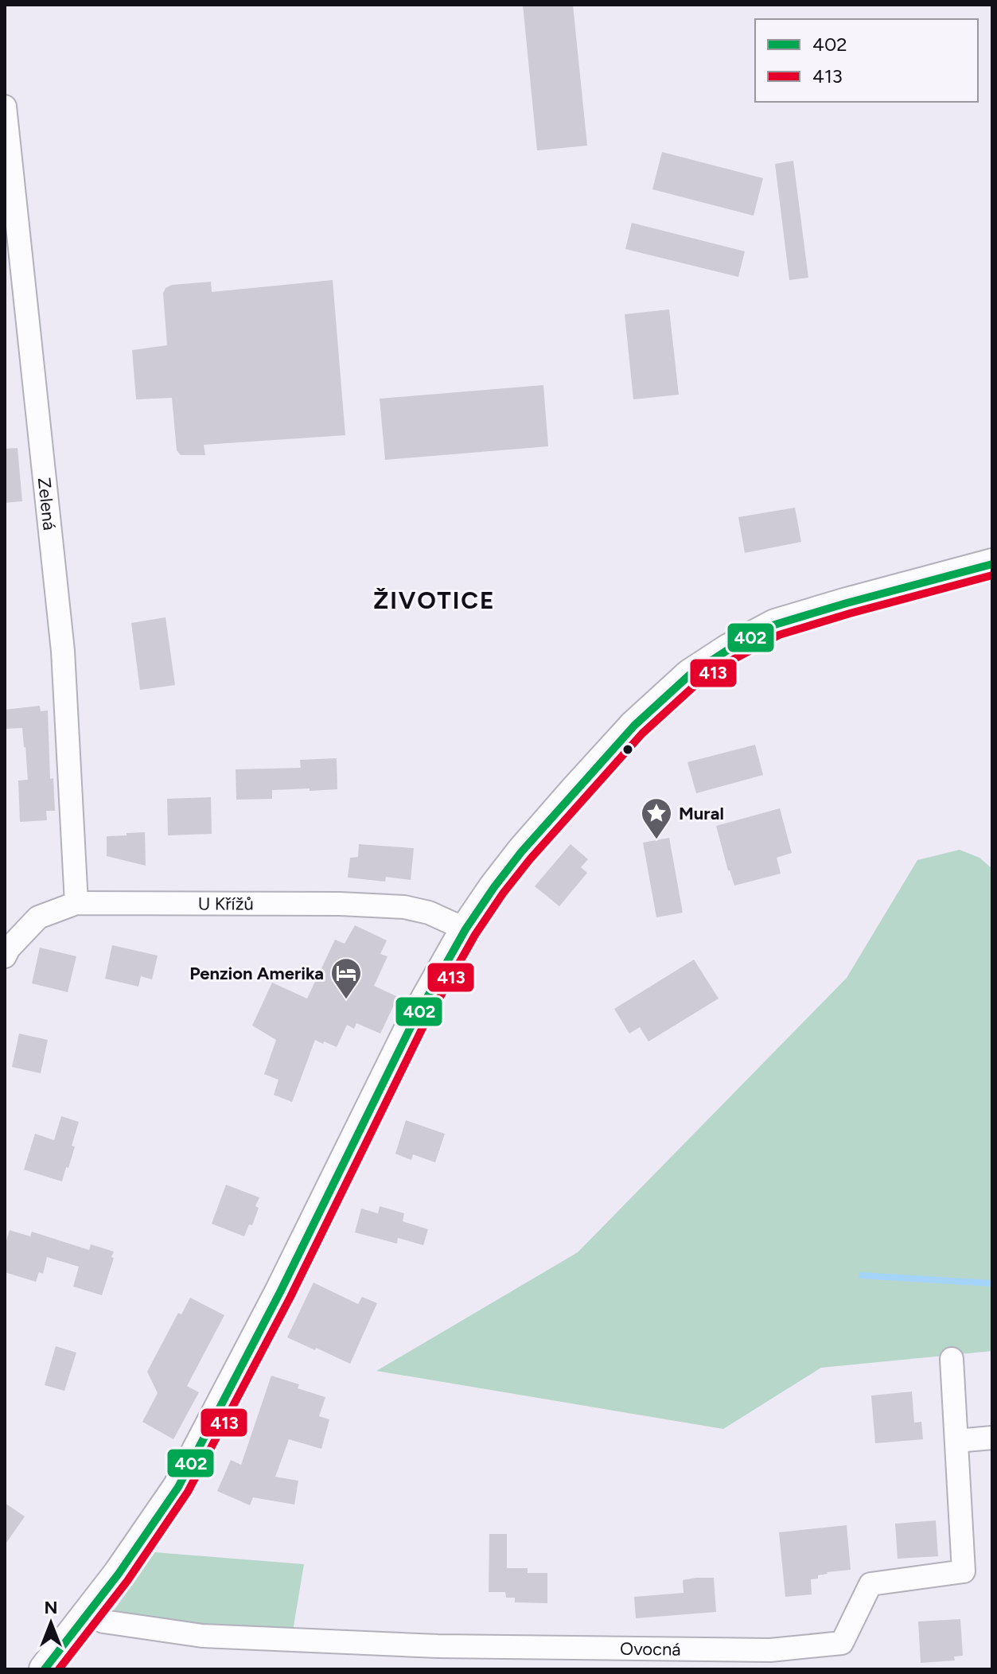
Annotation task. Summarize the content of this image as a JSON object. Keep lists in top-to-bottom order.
{
  "streets": {
    "street": ["Zelená", "U Křížů", "Ovocná"]
  },
  "crossings": [
    ["Zelená", "U Křížů"]
  ],
  "districts": ["ŽIVOTICE"],
  "places": {
    "place": ["Mural"],
    "hotel": ["Penzion Amerika"]
  },
  "lines": ["transit line 402", "transit line 413"],
  "legend": ["402", "413"],
  "north": "top"
}
